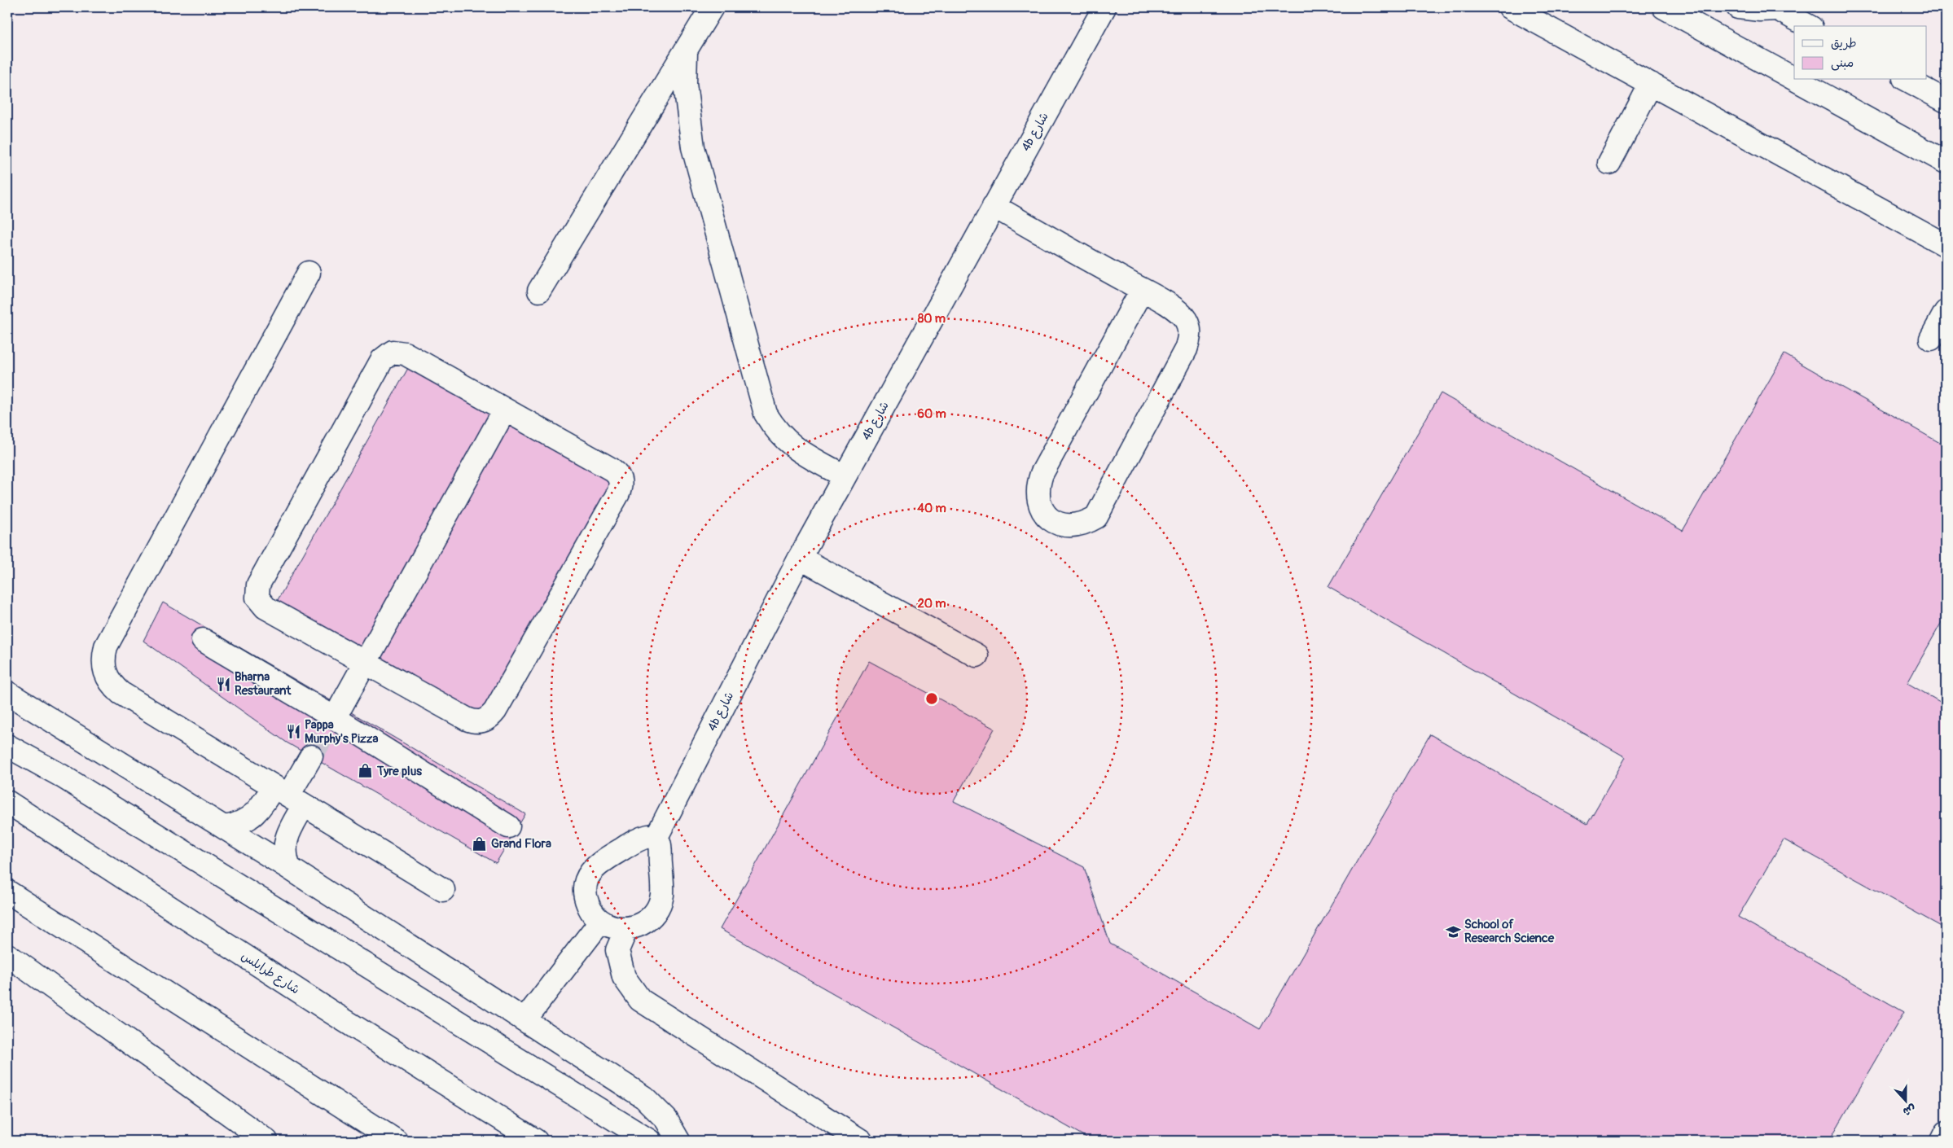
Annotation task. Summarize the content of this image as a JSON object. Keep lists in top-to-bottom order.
{
  "streets": {
    "main road": ["4b شارع", "شارع طرابلس"]
  },
  "places": {
    "restaurant": ["Bharna Restaurant", "Pappa Murphy's Pizza"],
    "shop": ["Tyre plus", "Grand Flora"],
    "school or university": ["School of Research Science"]
  },
  "legend": ["طريق", "مبنى"],
  "north": "bottom",
  "rings": [
    "80 m",
    "60 m",
    "40 m",
    "20 m"
  ]
}
